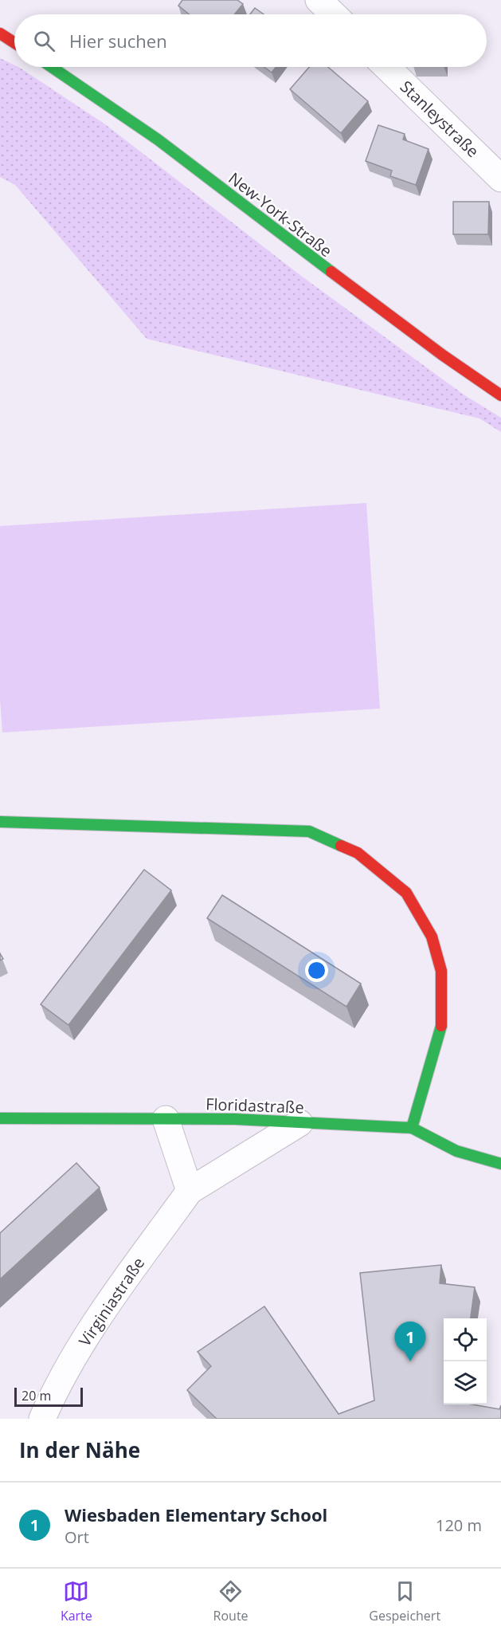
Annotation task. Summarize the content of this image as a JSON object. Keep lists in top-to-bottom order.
{
  "streets": {
    "street": [
      "Stanleystraße",
      "New-York-Straße",
      "Floridastraße",
      "Virginiastraße"
    ]
  },
  "crossings": [
    ["Floridastraße", "Virginiastraße"]
  ],
  "scale_bar": "20 m",
  "page": {
    "search": "Hier suchen",
    "pins": "1",
    "scale": "20 m",
    "heading": "In der Nähe",
    "list": [
      {
        "mark": "1",
        "name": "Wiesbaden Elementary School",
        "note": "Ort",
        "value": "120 m"
      }
    ],
    "nav": ["Karte", "Route", "Gespeichert"]
  }
}
